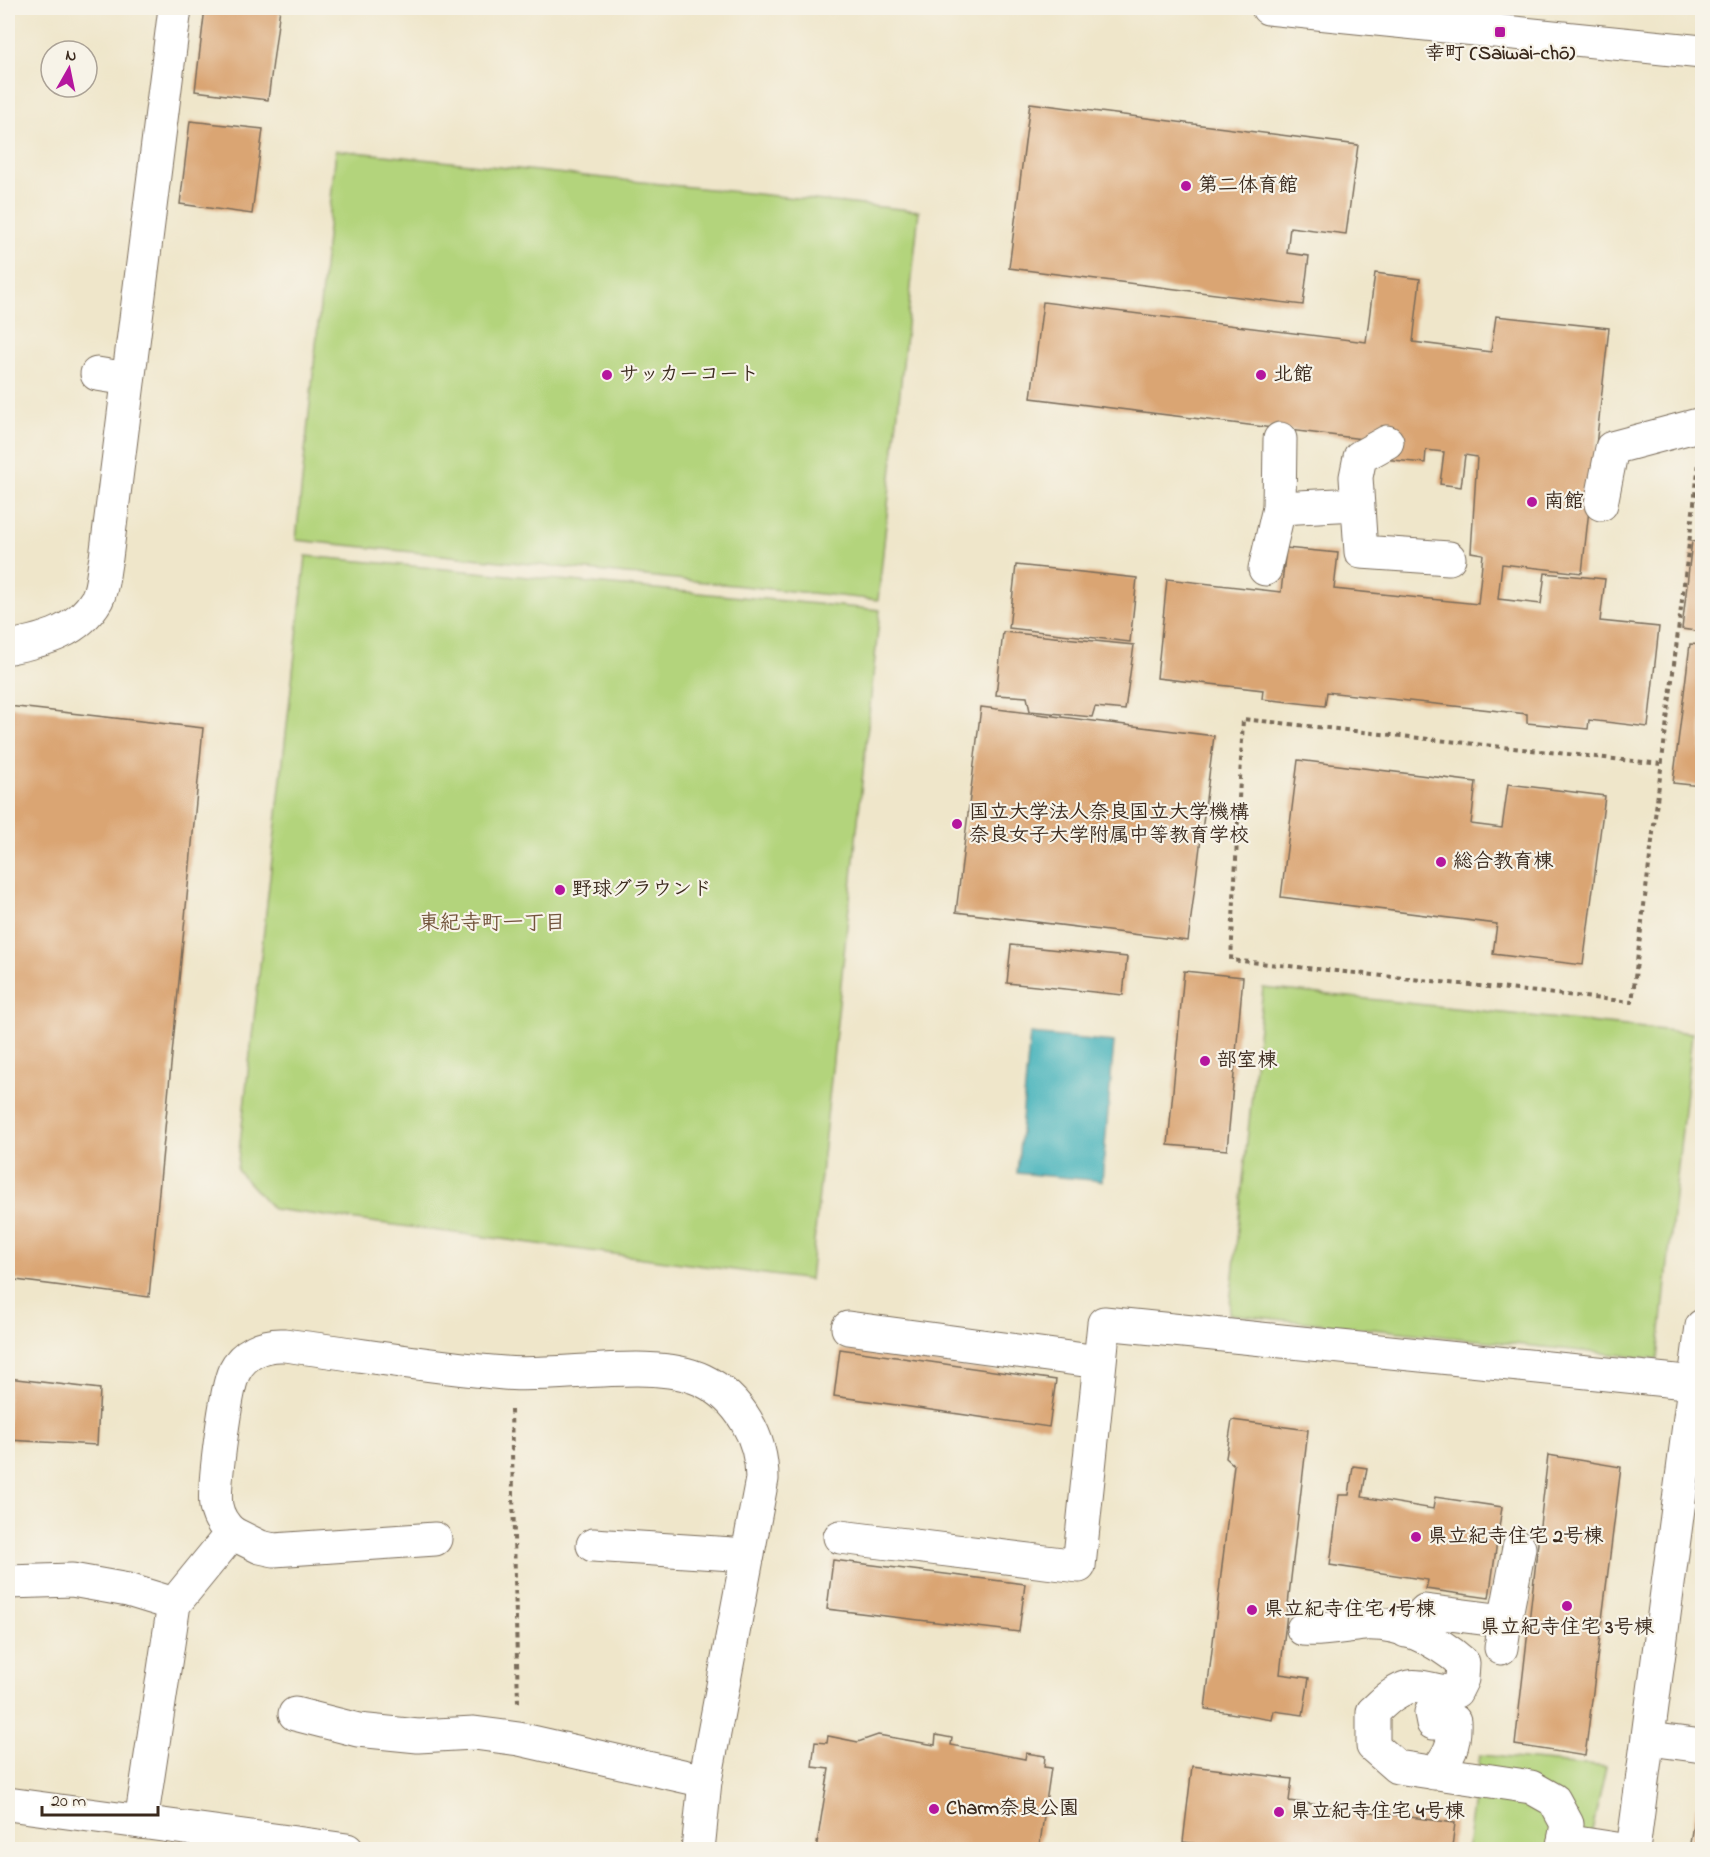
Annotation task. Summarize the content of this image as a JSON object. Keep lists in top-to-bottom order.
{
  "districts": ["東紀寺町一丁目"],
  "places": {
    "transit": ["幸町 (Saiwai-chō)"],
    "other": [
      "第二体育館",
      "サッカーコート",
      "北館",
      "南館",
      "国立大学法人奈良国立大学機構 奈良女子大学附属中等教育学校",
      "総合教育棟",
      "野球グラウンド",
      "部室棟",
      "県立紀寺住宅 2号棟",
      "県立紀寺住宅 3号棟",
      "県立紀寺住宅 1号棟",
      "Charm奈良公園",
      "県立紀寺住宅 4号棟"
    ]
  },
  "scale_bar": "20 m",
  "north": "top"
}
